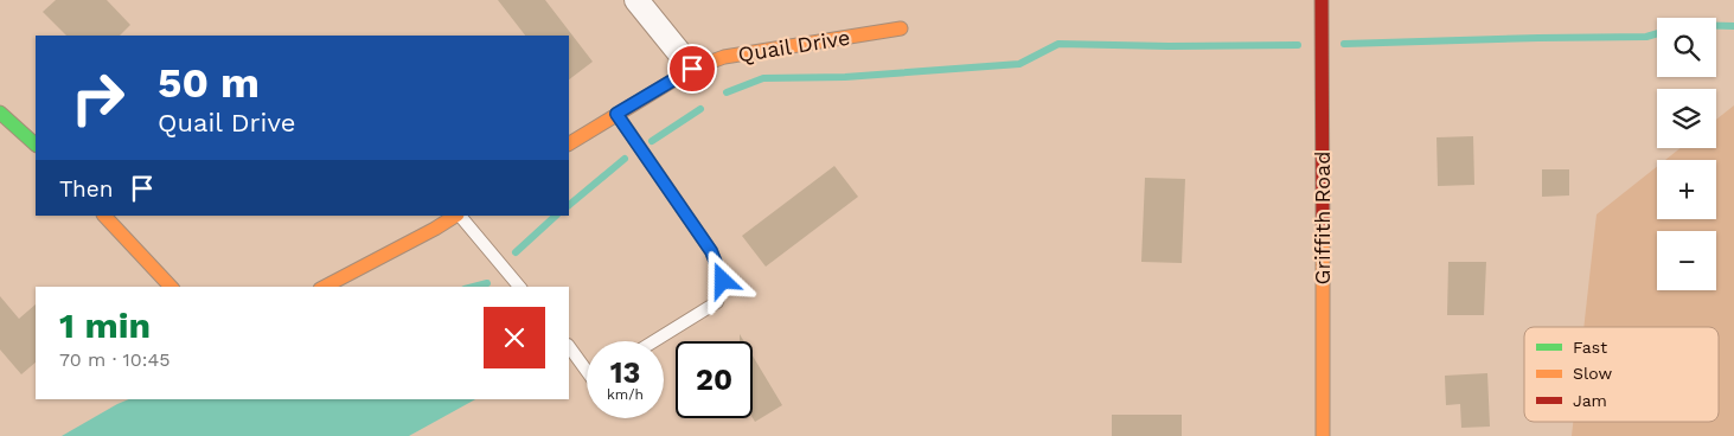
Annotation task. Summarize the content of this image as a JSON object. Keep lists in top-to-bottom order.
{
  "streets": {
    "street": ["Quail Drive", "Griffith Road"]
  },
  "legend": ["Fast", "Slow", "Jam"],
  "page": {
    "map_buttons": ["+", "−"],
    "turn": ["50 m", "Quail Drive"],
    "then": "Then",
    "heading": ["1 min", "70 m · 10:45"],
    "speed": "13 km/h",
    "limit": "20"
  }
}
